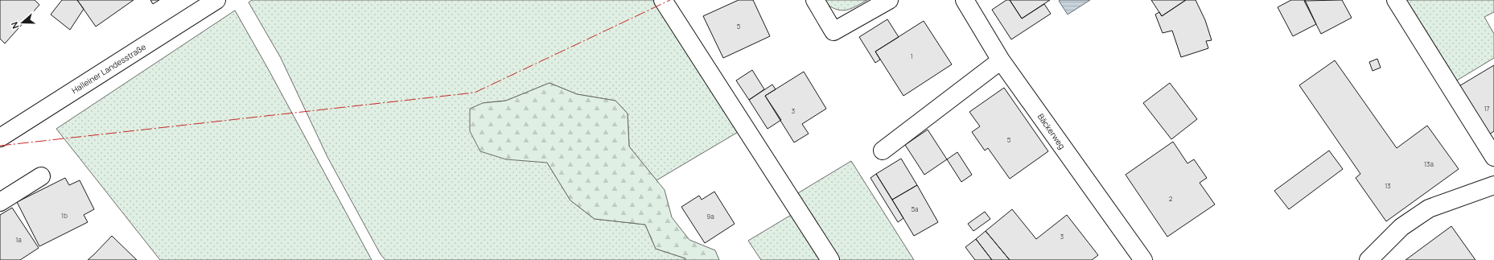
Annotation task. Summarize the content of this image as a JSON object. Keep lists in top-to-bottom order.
{
  "streets": {
    "street": ["Halleiner Landesstraße", "Bäckerweg"]
  },
  "house_numbers": [
    "5",
    "1",
    "17",
    "3",
    "5",
    "13a",
    "13",
    "2",
    "5a",
    "1b",
    "9a",
    "3",
    "1a"
  ],
  "north": "left"
}
